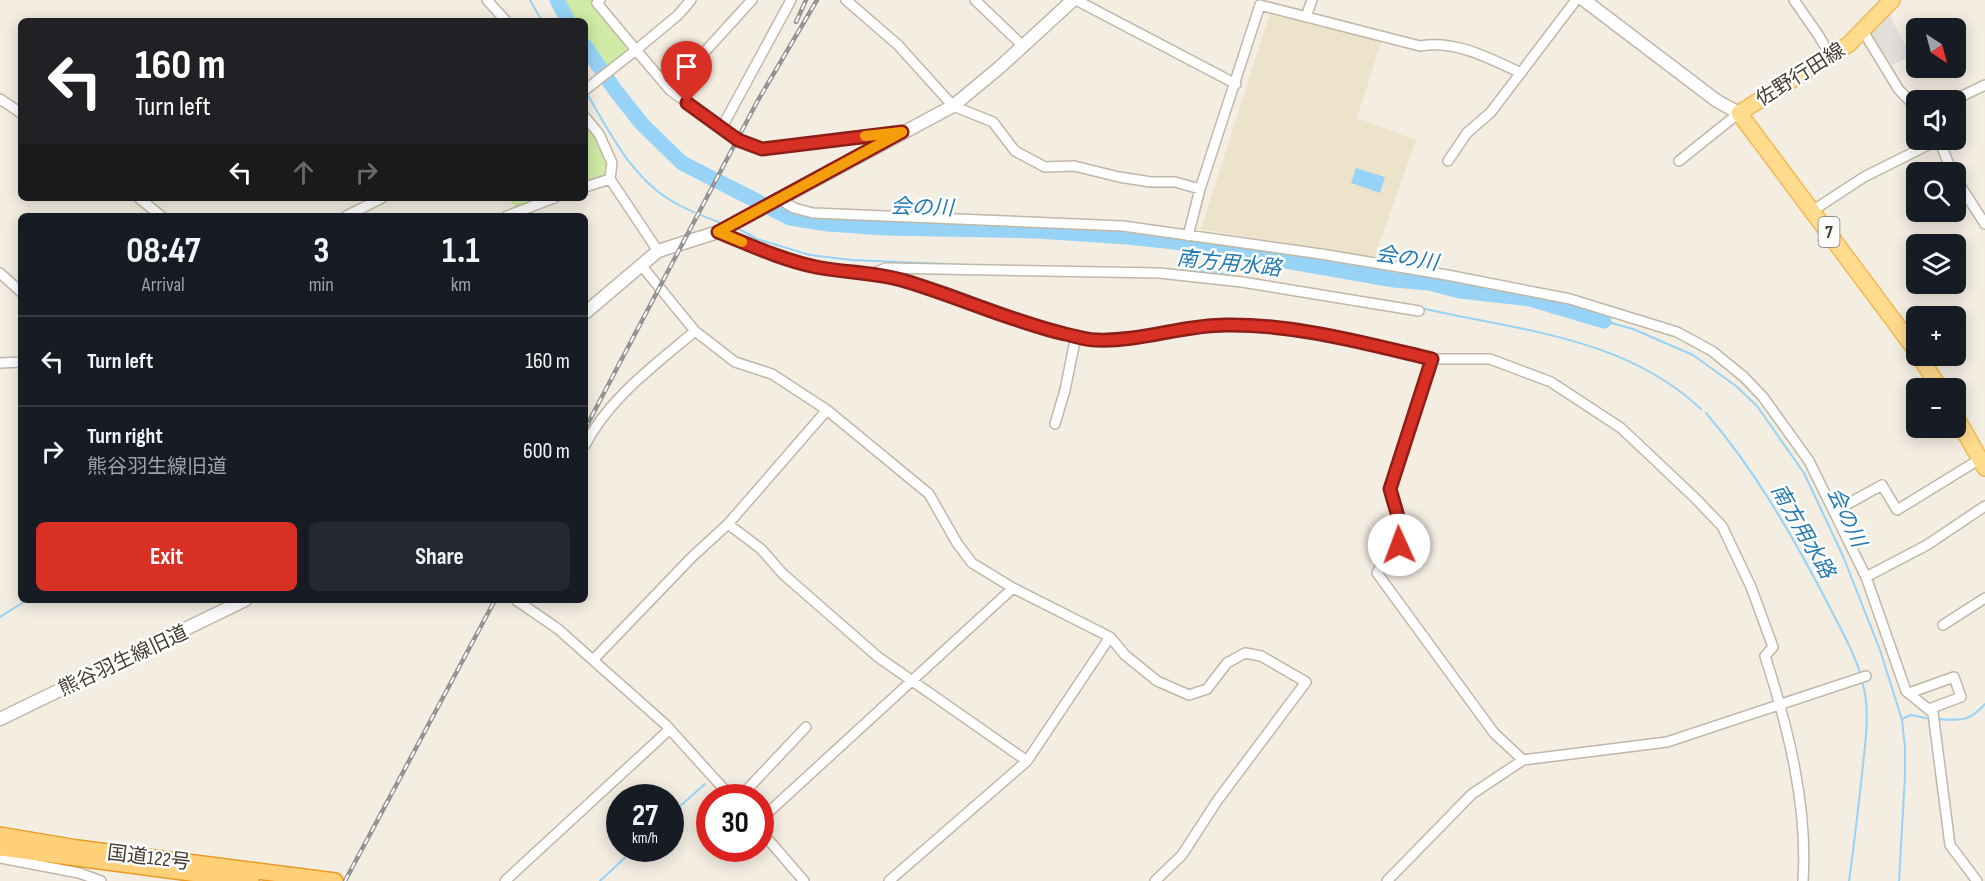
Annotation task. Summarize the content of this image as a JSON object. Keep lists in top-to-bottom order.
{
  "streets": {
    "highway": ["国道122号"],
    "main road": ["佐野行田線", "7"],
    "street": ["熊谷羽生線旧道"]
  },
  "water": ["会の川", "南方用水路"],
  "north": "bottom right",
  "page": {
    "map_buttons": ["+", "−"],
    "turn": ["160 m", "Turn left"],
    "eta": [
      "08:47",
      "Arrival",
      "3",
      "min",
      "1.1",
      "km"
    ],
    "list": [
      {
        "name": "Turn left",
        "value": "160 m"
      },
      {
        "name": "Turn right",
        "note": "熊谷羽生線旧道",
        "value": "600 m"
      }
    ],
    "buttons": ["Exit", "Share"],
    "speed": "27 km/h",
    "limit": "30"
  }
}
